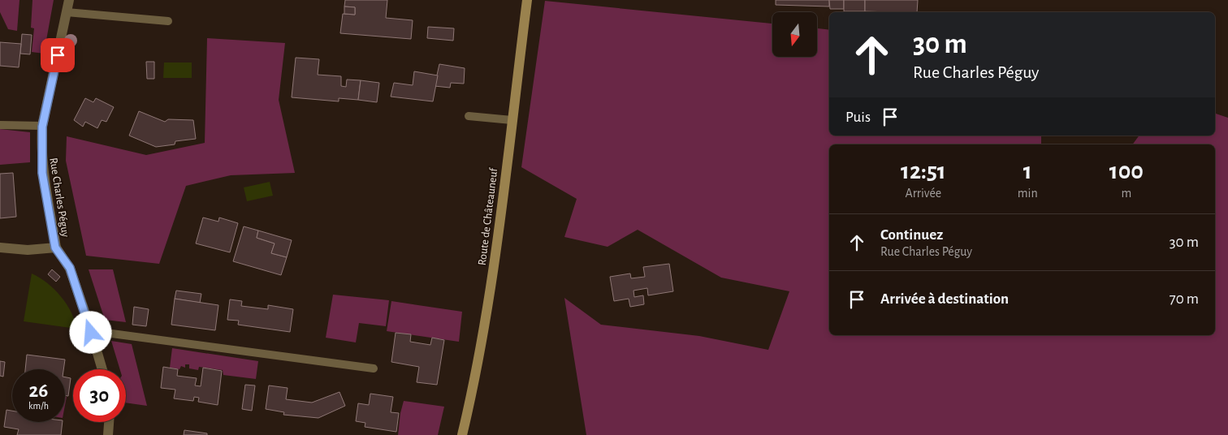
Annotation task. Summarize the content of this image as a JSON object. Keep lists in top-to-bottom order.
{
  "streets": {
    "main road": ["Route de Châteauneuf"],
    "street": ["Rue Charles Péguy"]
  },
  "north": "bottom",
  "page": {
    "turn": ["30 m", "Rue Charles Péguy"],
    "then": "Puis",
    "eta": [
      "12:51",
      "Arrivée",
      "1",
      "min",
      "100",
      "m"
    ],
    "list": [
      {
        "name": "Continuez",
        "note": "Rue Charles Péguy",
        "value": "30 m"
      },
      {
        "name": "Arrivée à destination",
        "value": "70 m"
      }
    ],
    "speed": "26 km/h",
    "limit": "30"
  }
}
